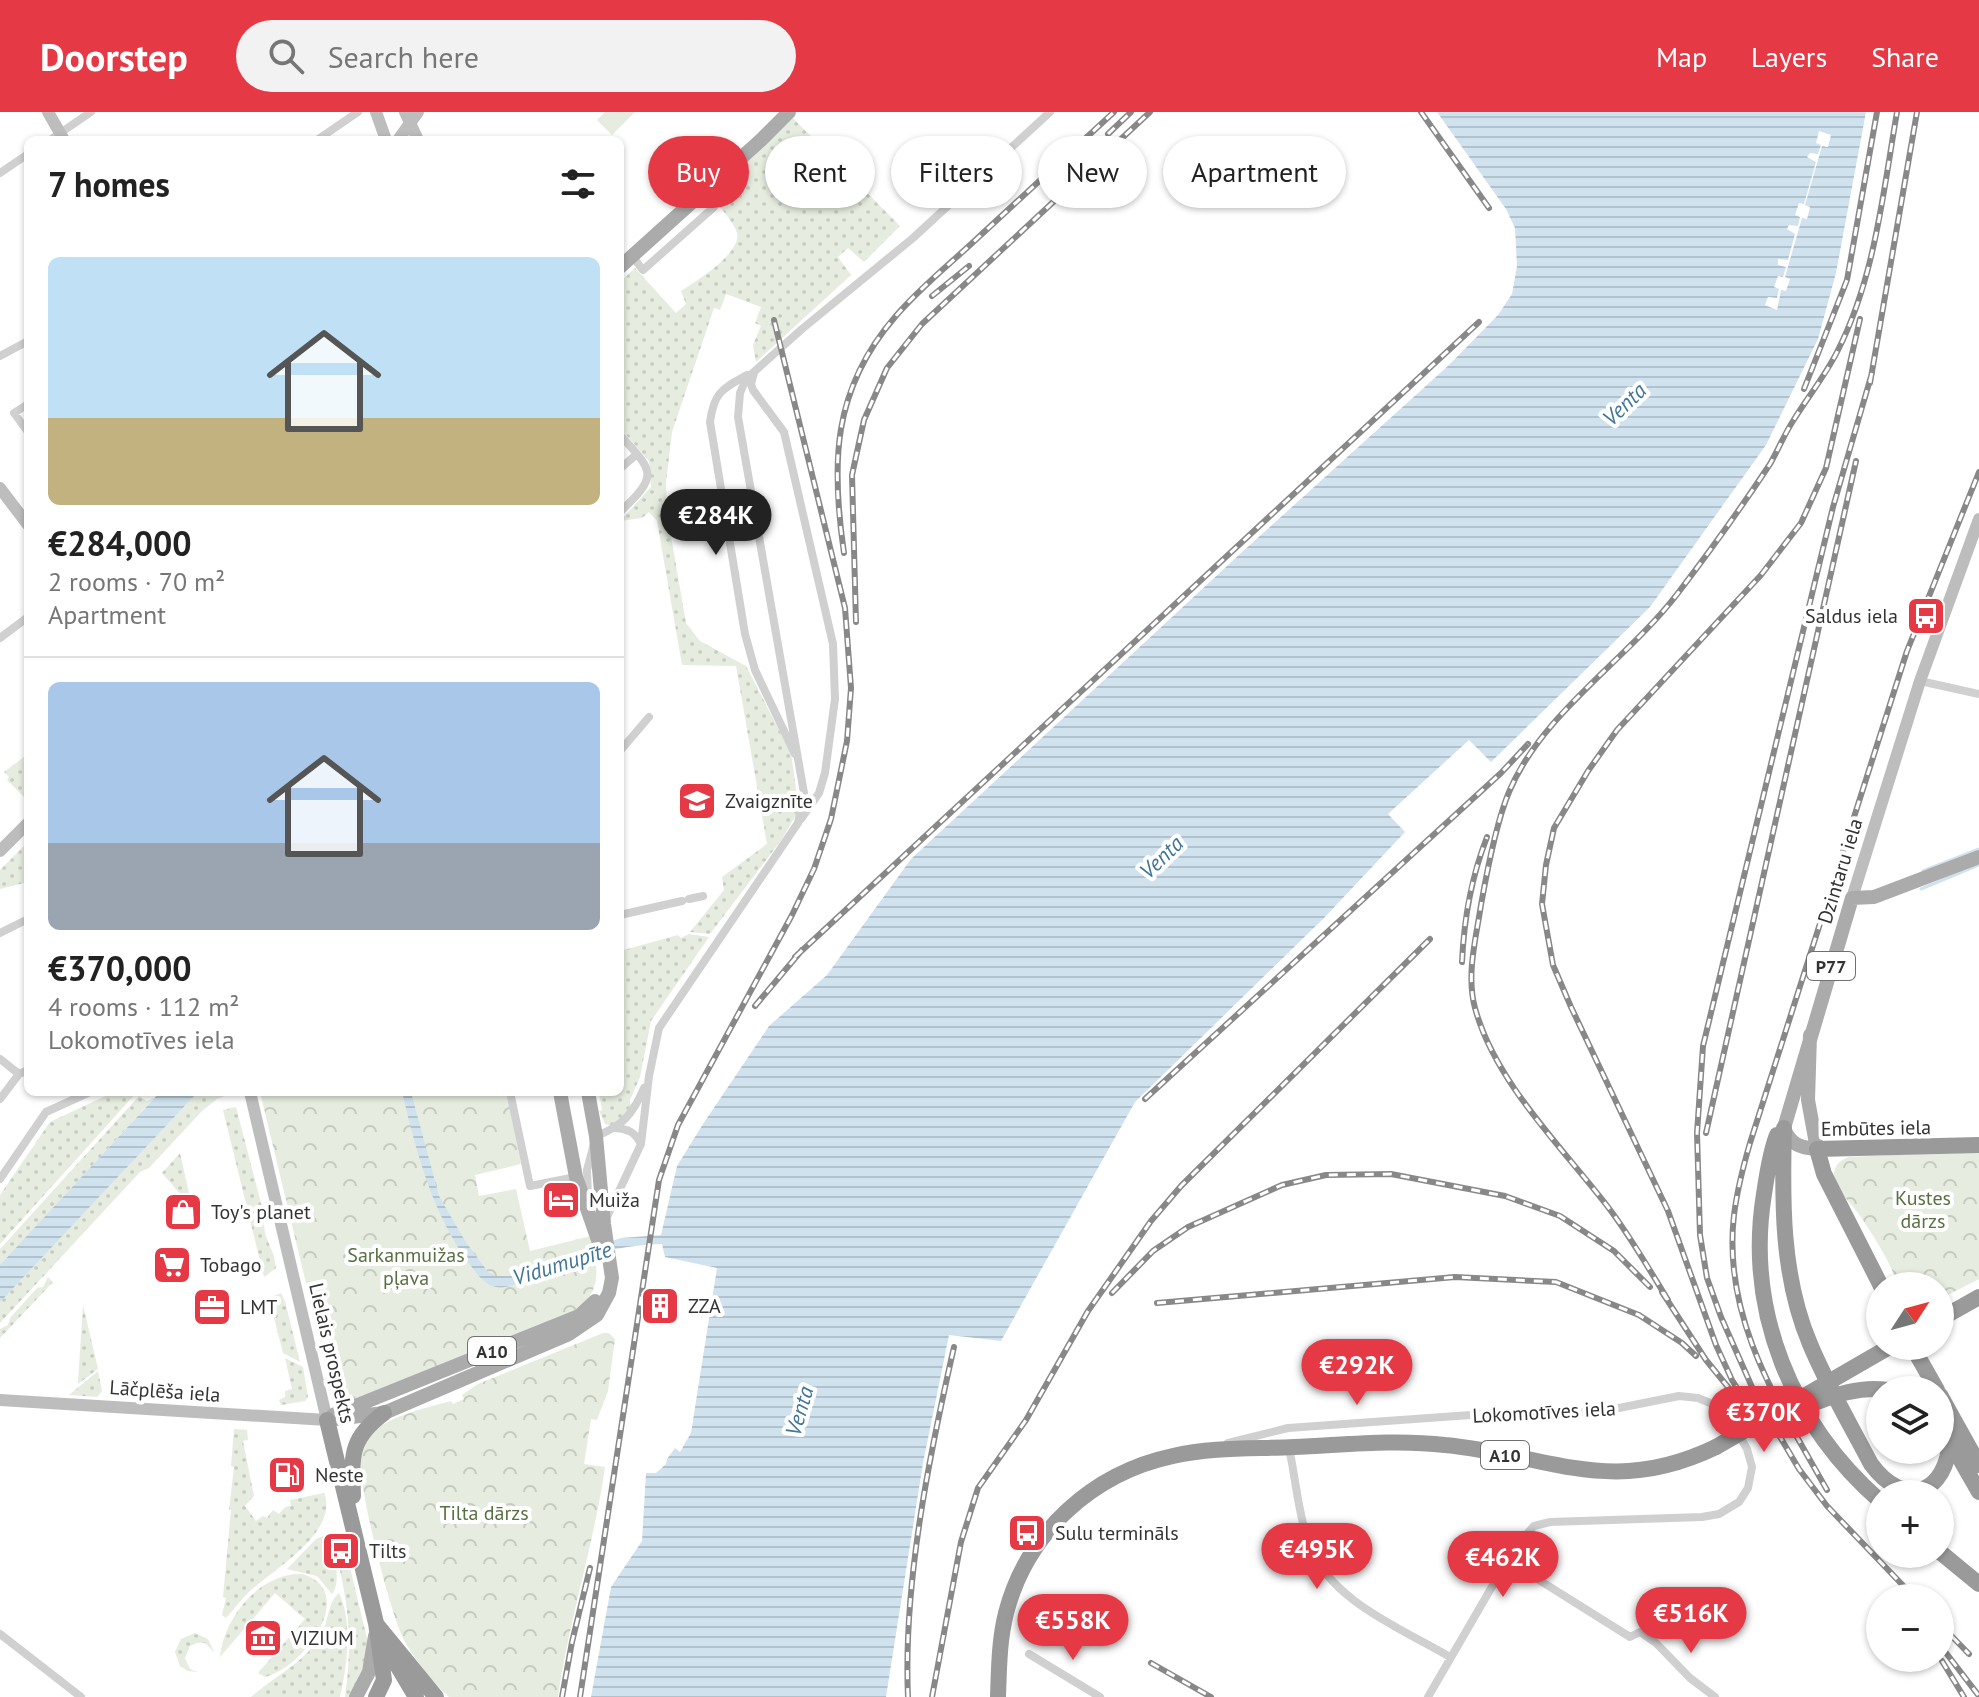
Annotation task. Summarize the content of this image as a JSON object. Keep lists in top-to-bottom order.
{
  "streets": {
    "highway": [
      "Dzintaru iela",
      "Embūtes iela",
      "A10",
      "Lielais prospekts"
    ],
    "main road": ["P77", "Lāčplēša iela"],
    "street": ["Lokomotīves iela"]
  },
  "crossings": [
    ["Dzintaru iela", "P77"],
    ["Dzintaru iela", "Embūtes iela"],
    ["P77", "Embūtes iela"],
    ["A10", "Lielais prospekts"],
    ["A10", "Lāčplēša iela"],
    ["A10", "Lokomotīves iela"],
    ["Lielais prospekts", "Lāčplēša iela"]
  ],
  "water": ["Venta", "Vidumupīte"],
  "parks": ["Kustes dārzs", "Sarkanmuižas pļava", "Tilta dārzs"],
  "places": {
    "bus stop": ["Saldus iela", "Sulu termināls", "Tilts"],
    "school or university": ["Zvaigznīte"],
    "hotel": ["Muiža"],
    "shop": ["Toy's planet"],
    "supermarket": ["Tobago"],
    "building": ["ZZA"],
    "office": ["LMT"],
    "fuel station": ["Neste"],
    "museum": ["VIZIUM"]
  },
  "north": "top right",
  "page": {
    "header": "Doorstep",
    "search": "Search here",
    "nav": ["Map", "Layers", "Share"],
    "chip": [
      "Buy",
      "Rent",
      "Filters",
      "New",
      "Apartment"
    ],
    "heading": "7 homes",
    "list": [
      {
        "name": "€284,000",
        "note": "2 rooms · 70 m² · Apartment"
      },
      {
        "name": "€370,000",
        "note": "4 rooms · 112 m² · Lokomotīves iela"
      }
    ],
    "price": [
      "€284K",
      "€292K",
      "€370K",
      "€495K",
      "€462K",
      "€516K",
      "€558K"
    ],
    "map_buttons": ["+", "−"]
  }
}
